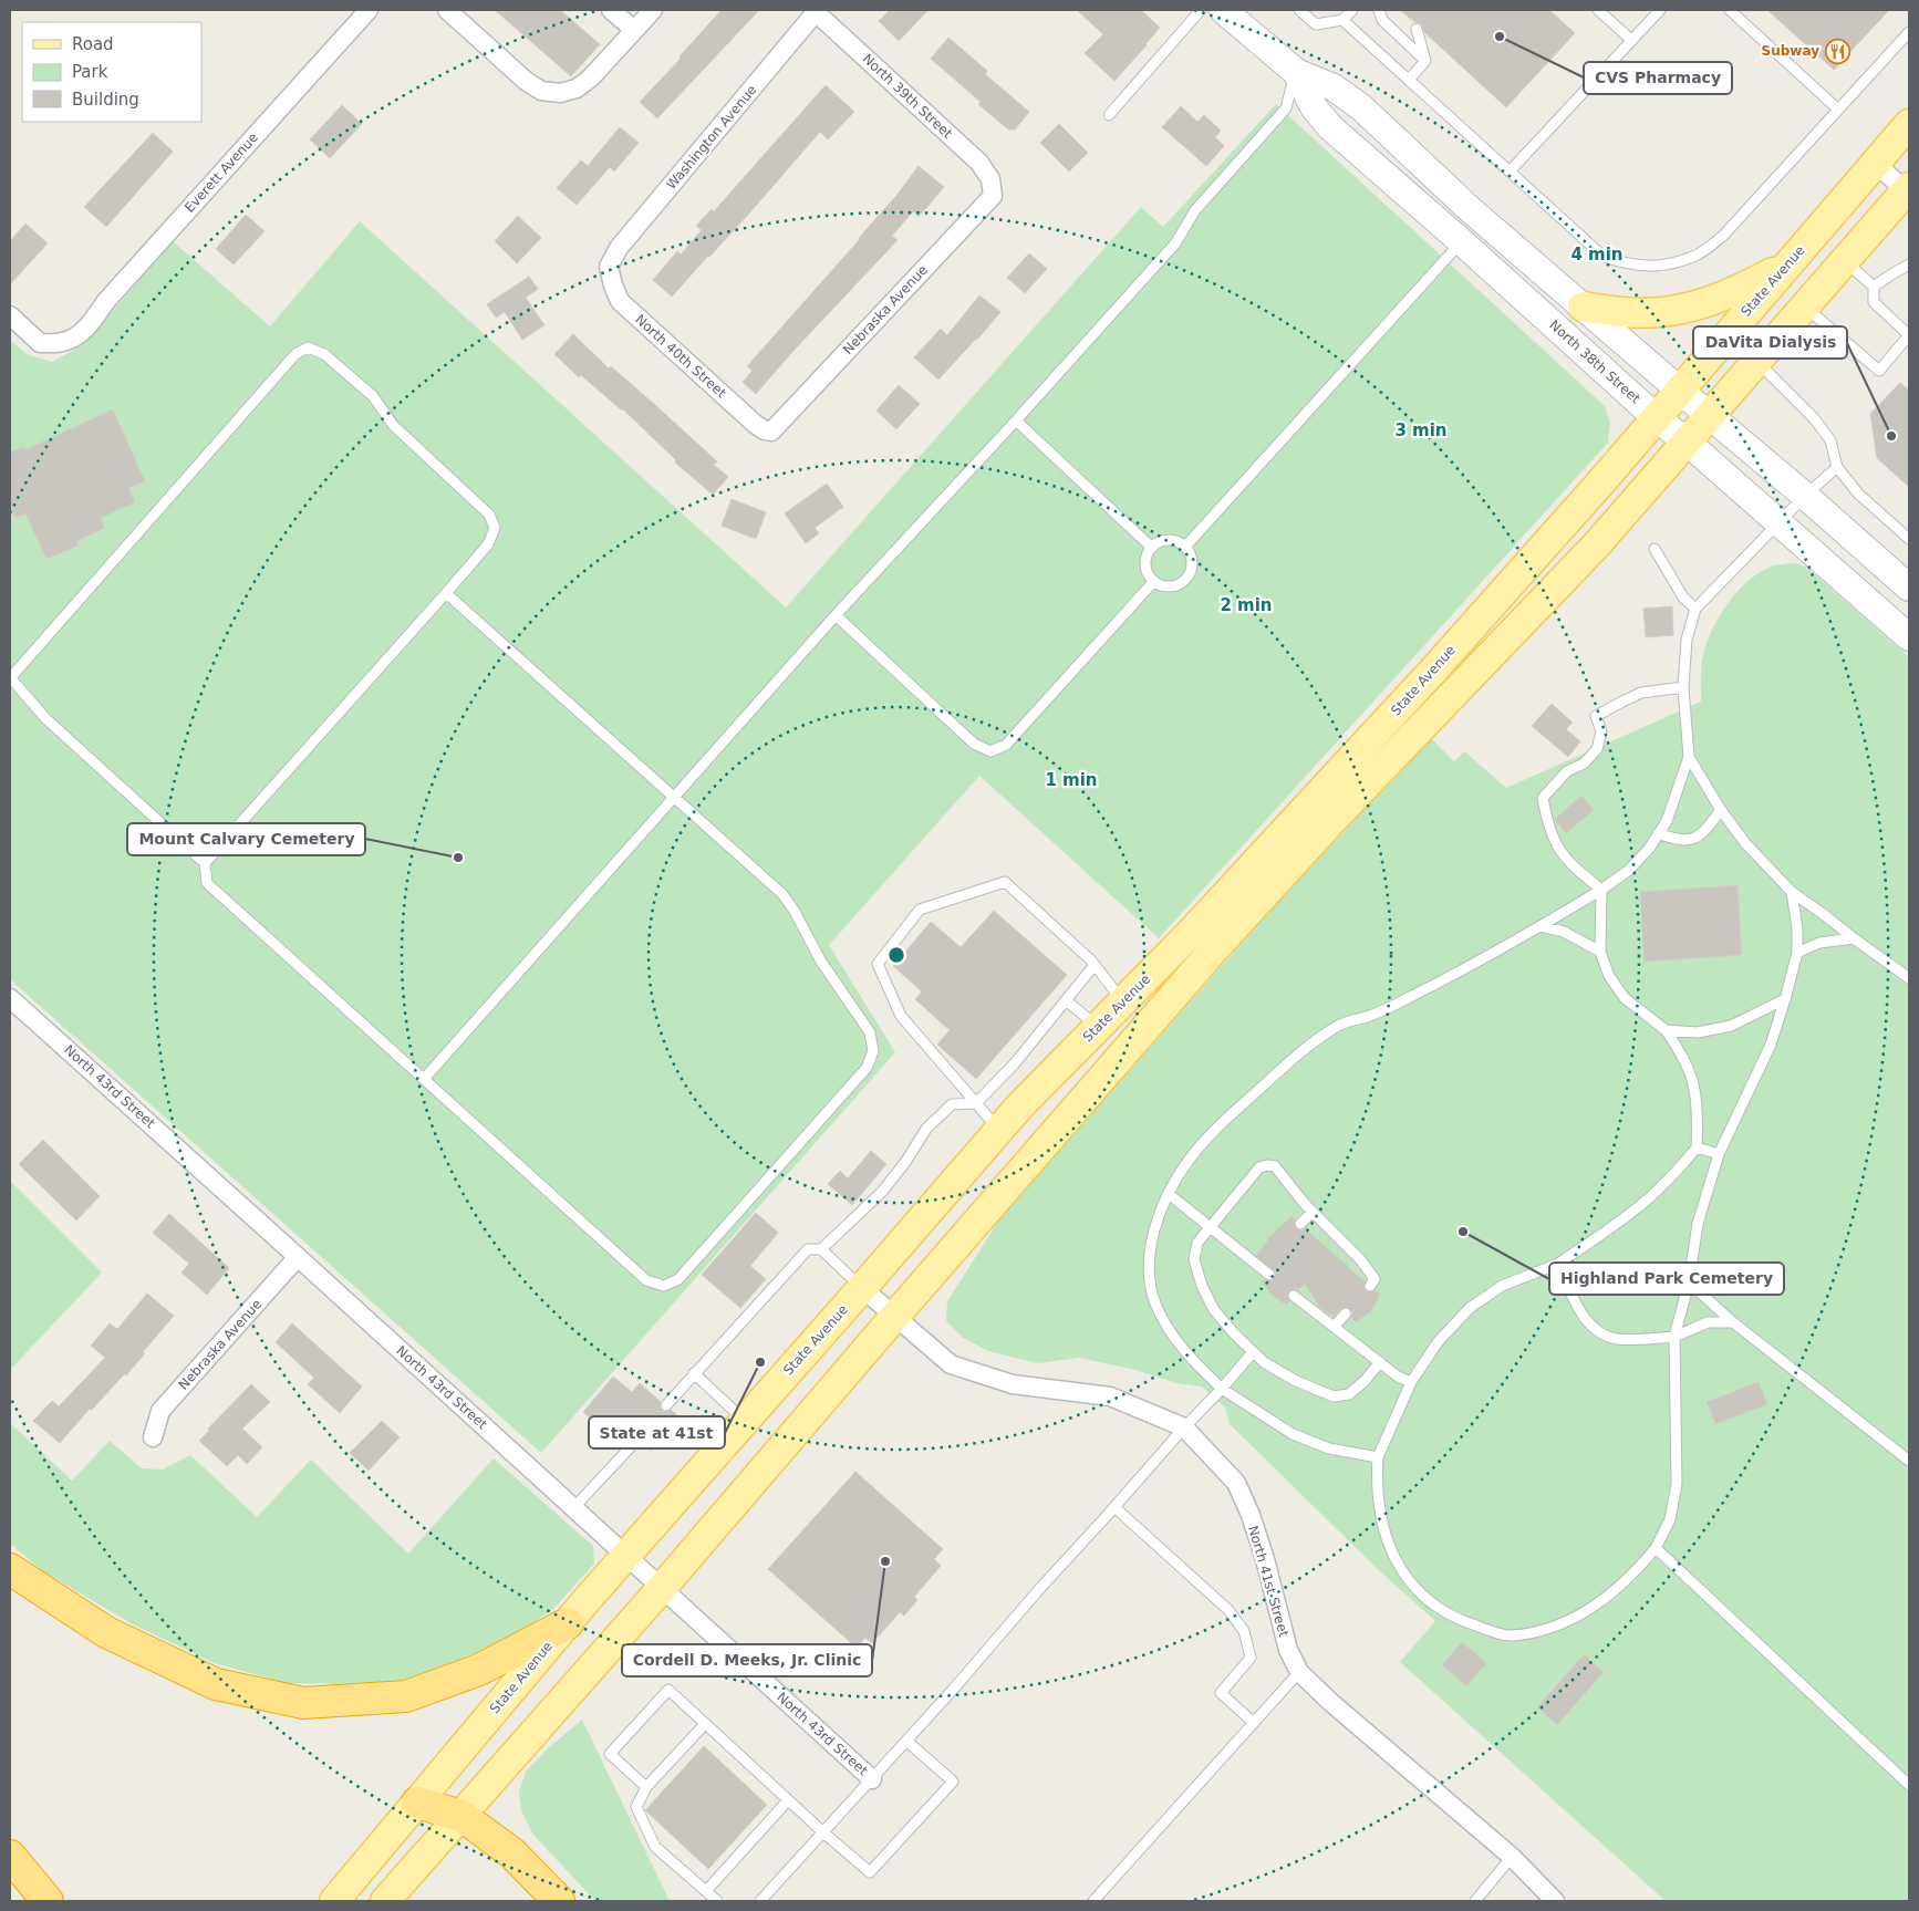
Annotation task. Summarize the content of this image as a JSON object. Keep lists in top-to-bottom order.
{
  "streets": {
    "main road": ["State Avenue", "North 38th Street"],
    "street": [
      "North 39th Street",
      "Washington Avenue",
      "Everett Avenue",
      "Nebraska Avenue",
      "North 40th Street",
      "North 43rd Street",
      "North 41st Street"
    ]
  },
  "crossings": [
    ["North 39th Street", "Washington Avenue"],
    ["North 39th Street", "Nebraska Avenue"],
    ["Washington Avenue", "North 40th Street"],
    ["State Avenue", "North 38th Street"],
    ["State Avenue", "North 43rd Street"],
    ["State Avenue", "North 41st Street"],
    ["Nebraska Avenue", "North 40th Street"],
    ["Nebraska Avenue", "North 43rd Street"]
  ],
  "places": {
    "other": [
      "CVS Pharmacy",
      "DaVita Dialysis",
      "Mount Calvary Cemetery",
      "Highland Park Cemetery",
      "State at 41st",
      "Cordell D. Meeks, Jr. Clinic"
    ],
    "restaurant": ["Subway"]
  },
  "legend": ["Road", "Park", "Building"],
  "rings": [
    "4 min",
    "3 min",
    "2 min",
    "1 min"
  ]
}
